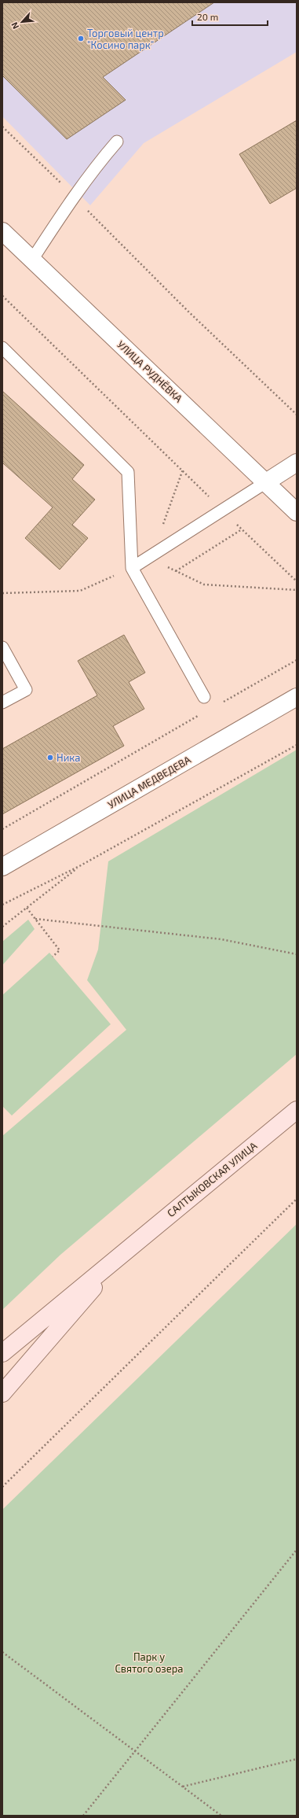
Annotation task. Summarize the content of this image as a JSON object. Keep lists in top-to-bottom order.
{
  "streets": {
    "main road": ["САЛТЫКОВСКАЯ УЛИЦА"],
    "street": ["УЛИЦА РУДНЁВКА", "УЛИЦА МЕДВЕДЕВА"]
  },
  "parks": ["Парк у Святого озера"],
  "places": ["Торговый центр \"Косино парк\"", "Ника"],
  "scale_bar": "20 m",
  "north": "bottom left"
}
